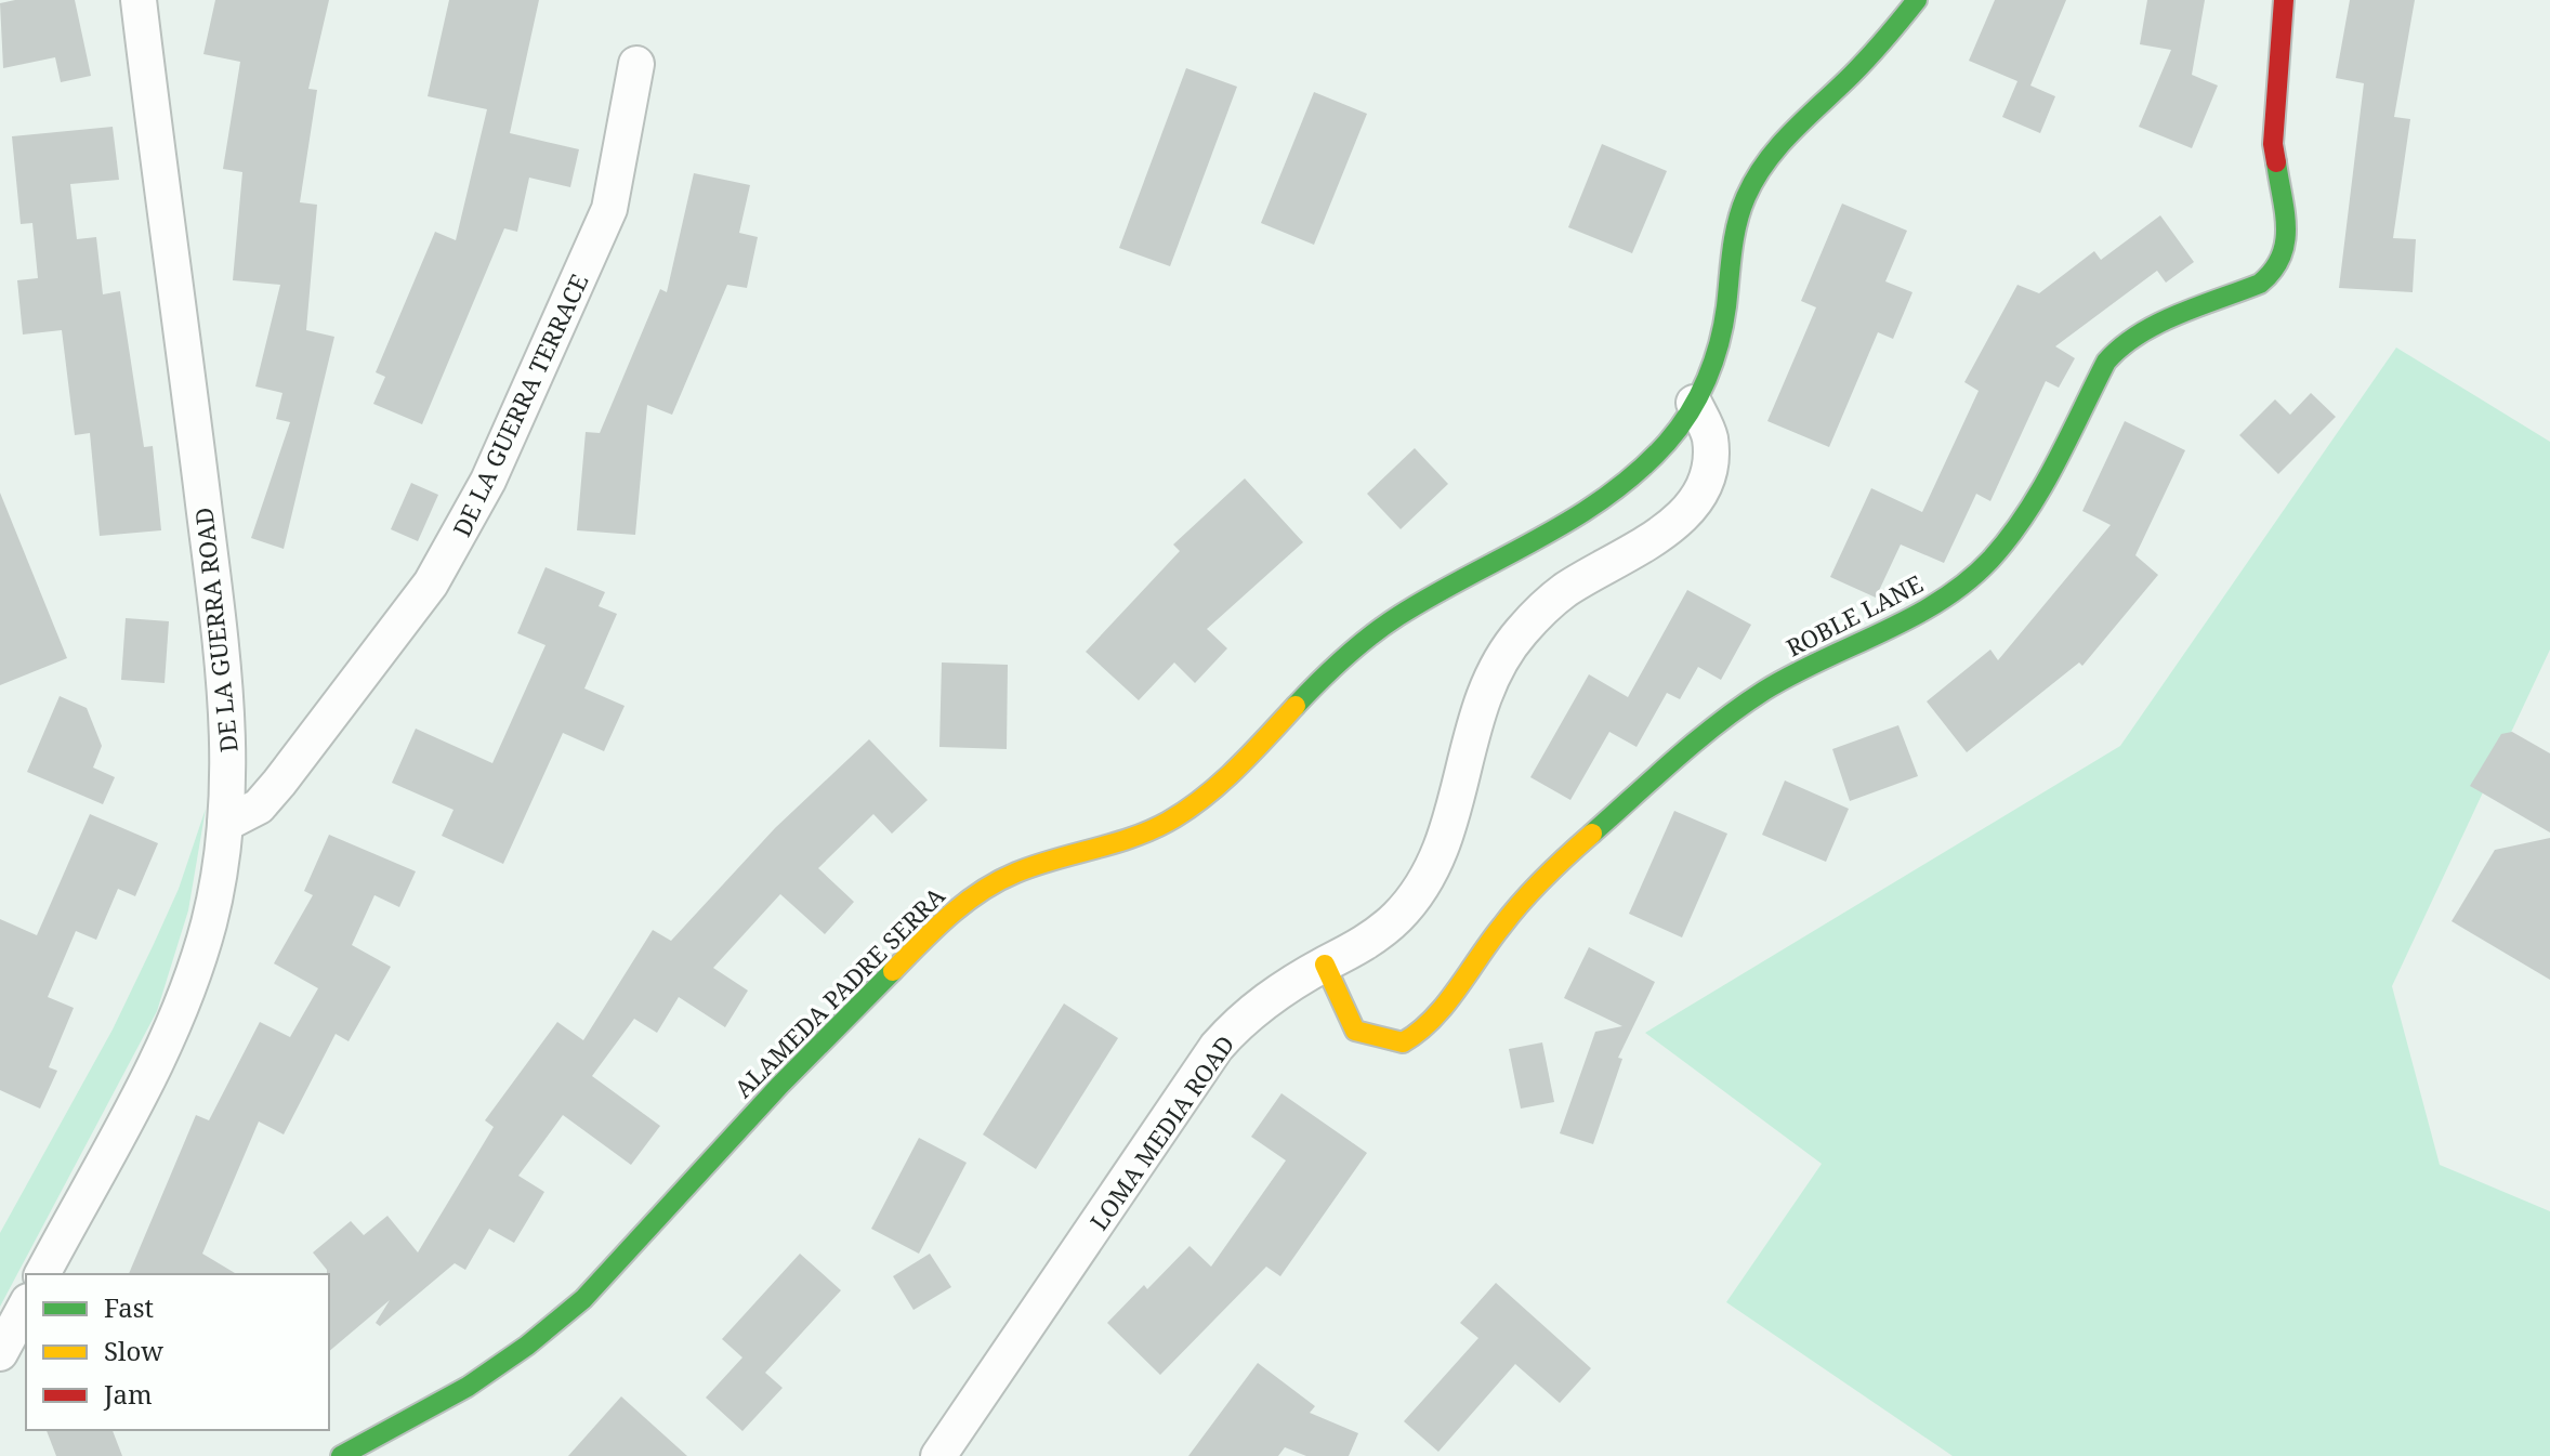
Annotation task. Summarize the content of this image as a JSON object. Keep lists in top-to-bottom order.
{
  "streets": {
    "street": [
      "DE LA GUERRA TERRACE",
      "ROBLE LANE",
      "DE LA GUERRA ROAD",
      "ALAMEDA PADRE SERRA",
      "LOMA MEDIA ROAD"
    ]
  },
  "crossings": [
    ["DE LA GUERRA TERRACE", "DE LA GUERRA ROAD"],
    ["ROBLE LANE", "LOMA MEDIA ROAD"],
    ["ALAMEDA PADRE SERRA", "LOMA MEDIA ROAD"]
  ],
  "legend": ["Fast", "Slow", "Jam"]
}
